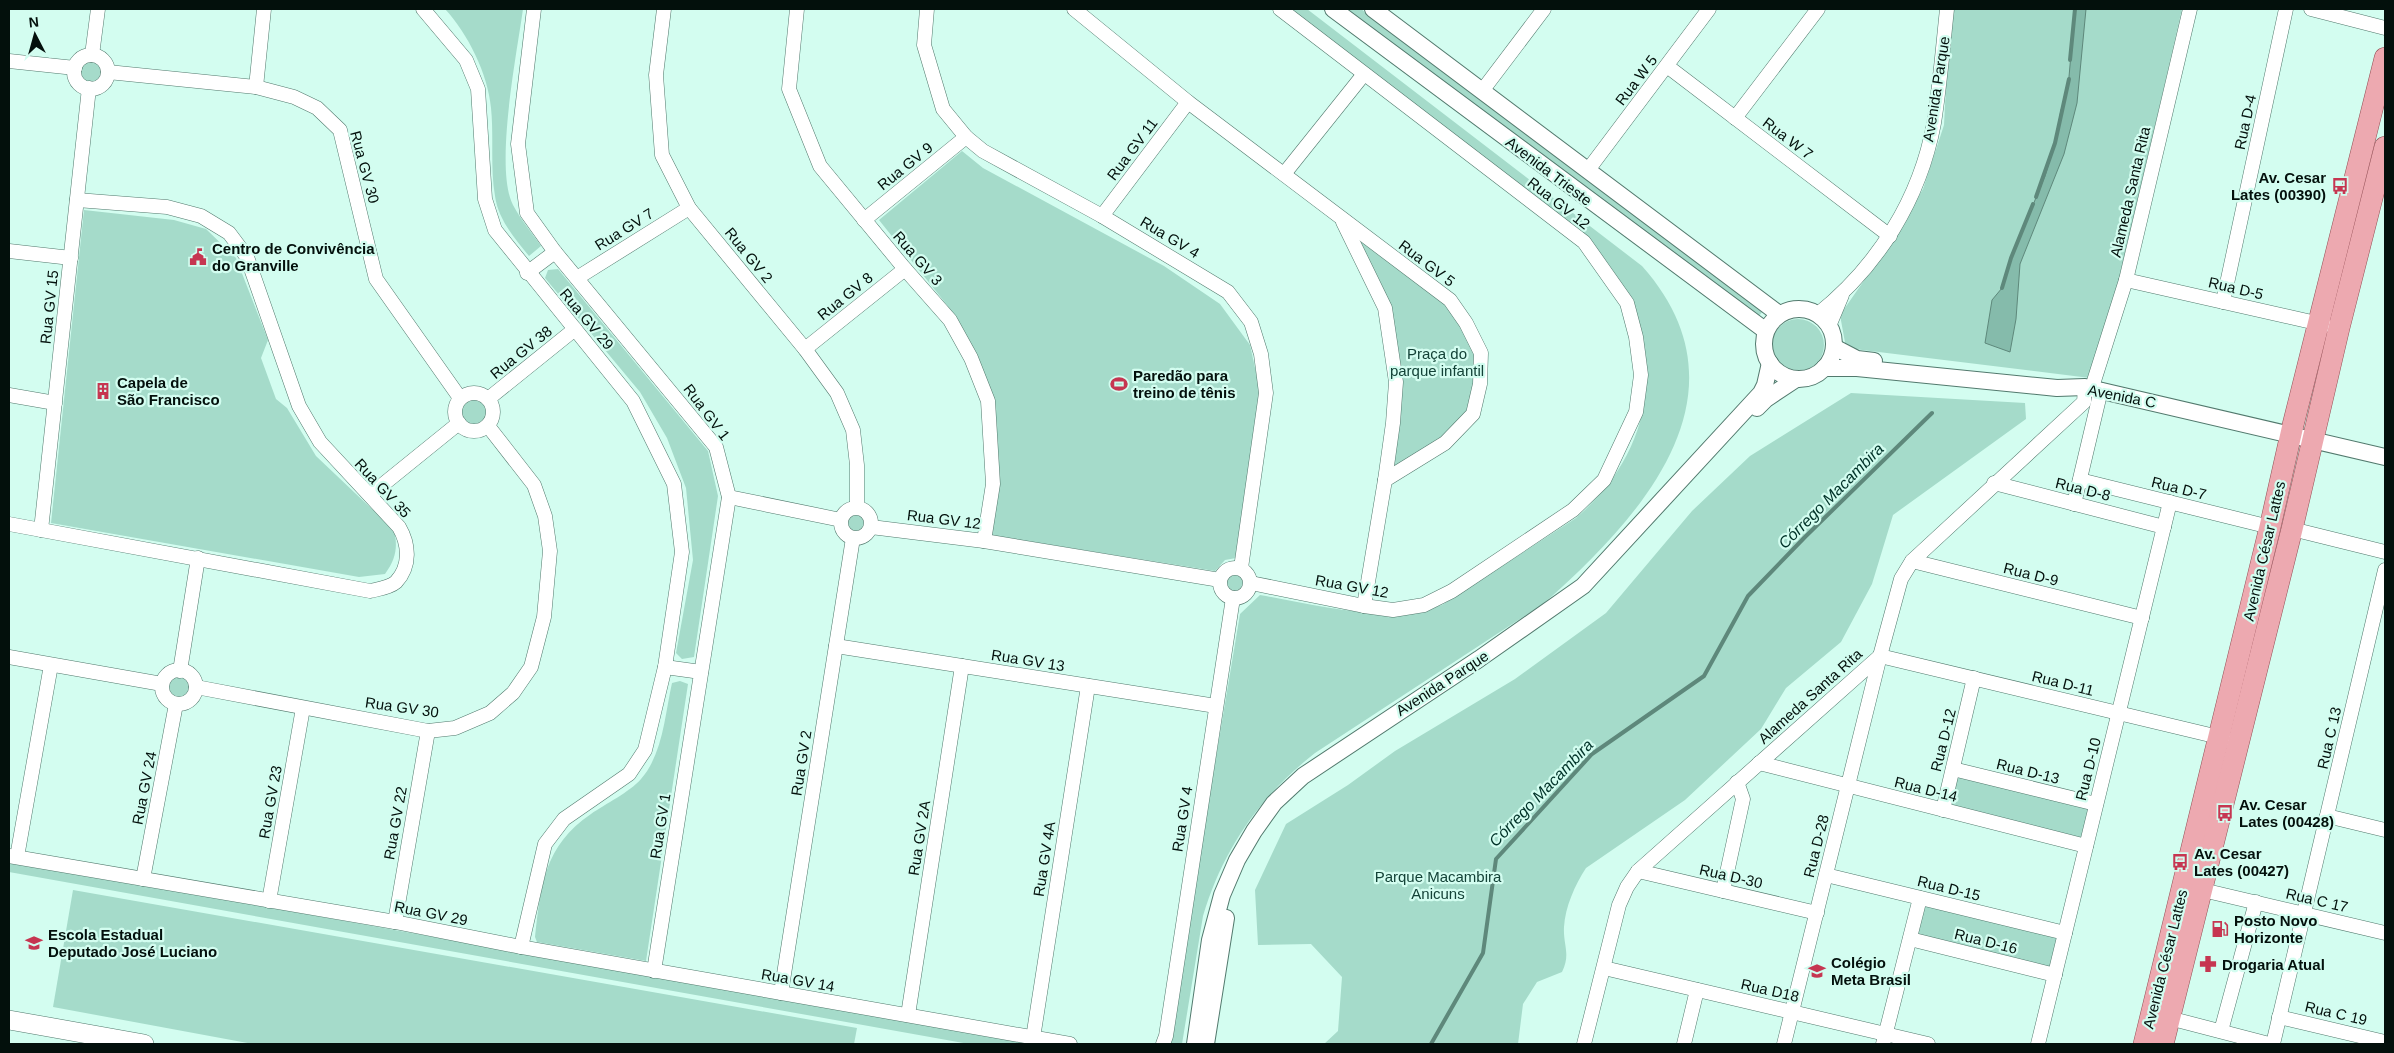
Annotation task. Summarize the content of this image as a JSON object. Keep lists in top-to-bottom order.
{
  "streets": {
    "main road": ["Avenida César Lattes"],
    "street": [
      "Rua W 5",
      "Avenida Parque",
      "Rua D-4",
      "Rua W 7",
      "Rua GV 11",
      "Rua GV 9",
      "Rua GV 30",
      "Avenida Trieste",
      "Alameda Santa Rita",
      "Rua GV 12",
      "Rua GV 7",
      "Rua GV 4",
      "Rua GV 2",
      "Rua GV 3",
      "Rua GV 5",
      "Rua D-5",
      "Rua GV 8",
      "Rua GV 15",
      "Rua GV 29",
      "Rua GV 38",
      "Avenida C",
      "Rua GV 1",
      "Rua GV 35",
      "Rua D-7",
      "Rua D-8",
      "Rua D-9",
      "Rua GV 13",
      "Rua D-11",
      "Rua C 13",
      "Rua D-12",
      "Rua D-10",
      "Rua D-13",
      "Rua GV 24",
      "Rua D-14",
      "Rua GV 23",
      "Rua GV 22",
      "Rua GV 2A",
      "Rua D-28",
      "Rua GV 4A",
      "Rua D-30",
      "Rua D-15",
      "Rua C 17",
      "Rua D-16",
      "Rua GV 14",
      "Rua D18",
      "Rua C 19"
    ]
  },
  "crossings": [
    ["Rua W 5", "Rua W 7"],
    ["Rua W 5", "Avenida Trieste"],
    ["Avenida Parque", "Rua W 7"],
    ["Avenida Parque", "Avenida Trieste"],
    ["Avenida Parque", "Avenida C"],
    ["Rua D-4", "Rua D-5"],
    ["Rua GV 11", "Rua GV 4"],
    ["Rua GV 11", "Rua GV 5"],
    ["Rua GV 9", "Rua GV 4"],
    ["Rua GV 9", "Rua GV 3"],
    ["Rua GV 30", "Rua GV 15"],
    ["Rua GV 30", "Rua GV 38"],
    ["Rua GV 30", "Rua GV 24"],
    ["Rua GV 30", "Rua GV 23"],
    ["Rua GV 30", "Rua GV 22"],
    ["Avenida Trieste", "Avenida C"],
    ["Alameda Santa Rita", "Rua D-5"],
    ["Alameda Santa Rita", "Avenida C"],
    ["Alameda Santa Rita", "Rua D-8"],
    ["Alameda Santa Rita", "Rua D-9"],
    ["Alameda Santa Rita", "Rua D-11"],
    ["Alameda Santa Rita", "Rua D-14"],
    ["Alameda Santa Rita", "Rua D-28"],
    ["Alameda Santa Rita", "Rua D-30"],
    ["Alameda Santa Rita", "Rua D18"],
    ["Rua GV 12", "Rua GV 4"],
    ["Rua GV 12", "Rua GV 2"],
    ["Rua GV 12", "Rua GV 3"],
    ["Rua GV 12", "Rua GV 5"],
    ["Rua GV 7", "Rua GV 2"],
    ["Rua GV 7", "Rua GV 1"],
    ["Rua GV 4", "Rua GV 13"],
    ["Rua GV 2", "Rua GV 8"],
    ["Rua GV 2", "Rua GV 13"],
    ["Rua GV 2", "Rua GV 14"],
    ["Rua GV 3", "Rua GV 8"],
    ["Rua D-5", "Avenida César Lattes"],
    ["Rua GV 15", "Rua GV 35"],
    ["Rua GV 29", "Rua GV 38"],
    ["Rua GV 29", "Rua GV 24"],
    ["Rua GV 29", "Rua GV 23"],
    ["Rua GV 29", "Rua GV 22"],
    ["Rua GV 29", "Rua GV 14"],
    ["Avenida C", "Avenida César Lattes"],
    ["Rua GV 1", "Rua GV 14"],
    ["Rua D-7", "Avenida César Lattes"],
    ["Rua D-7", "Rua D-10"],
    ["Rua D-8", "Rua D-10"],
    ["Avenida César Lattes", "Rua D-11"],
    ["Avenida César Lattes", "Rua C 17"],
    ["Rua D-9", "Rua D-10"],
    ["Rua GV 13", "Rua GV 2A"],
    ["Rua GV 13", "Rua GV 4A"],
    ["Rua D-11", "Rua D-12"],
    ["Rua D-11", "Rua D-10"],
    ["Rua D-11", "Rua D-28"],
    ["Rua C 13", "Rua C 17"],
    ["Rua C 13", "Rua C 19"],
    ["Rua D-12", "Rua D-13"],
    ["Rua D-12", "Rua D-14"],
    ["Rua D-10", "Rua D-13"],
    ["Rua D-10", "Rua D-14"],
    ["Rua D-10", "Rua D-15"],
    ["Rua D-10", "Rua D-16"],
    ["Rua D-14", "Rua D-28"],
    ["Rua GV 2A", "Rua GV 14"],
    ["Rua D-28", "Rua D-30"],
    ["Rua D-28", "Rua D-15"],
    ["Rua D-28", "Rua D18"],
    ["Rua GV 4A", "Rua GV 14"]
  ],
  "water": ["Córrego Macambira"],
  "parks": ["Praça do parque infantil", "Parque Macambira Anicuns"],
  "places": {
    "bus stop": ["Av. Cesar Lates (00390)", "Av. Cesar Lates (00428)", "Av. Cesar Lates (00427)"],
    "public building": ["Centro de Convivência do Granville"],
    "sports": ["Paredão para treino de tênis"],
    "building": ["Capela de São Francisco"],
    "fuel station": ["Posto Novo Horizonte"],
    "school or university": ["Escola Estadual Deputado José Luciano", "Colégio Meta Brasil"],
    "pharmacy": ["Drogaria Atual"]
  },
  "north": "top"
}
